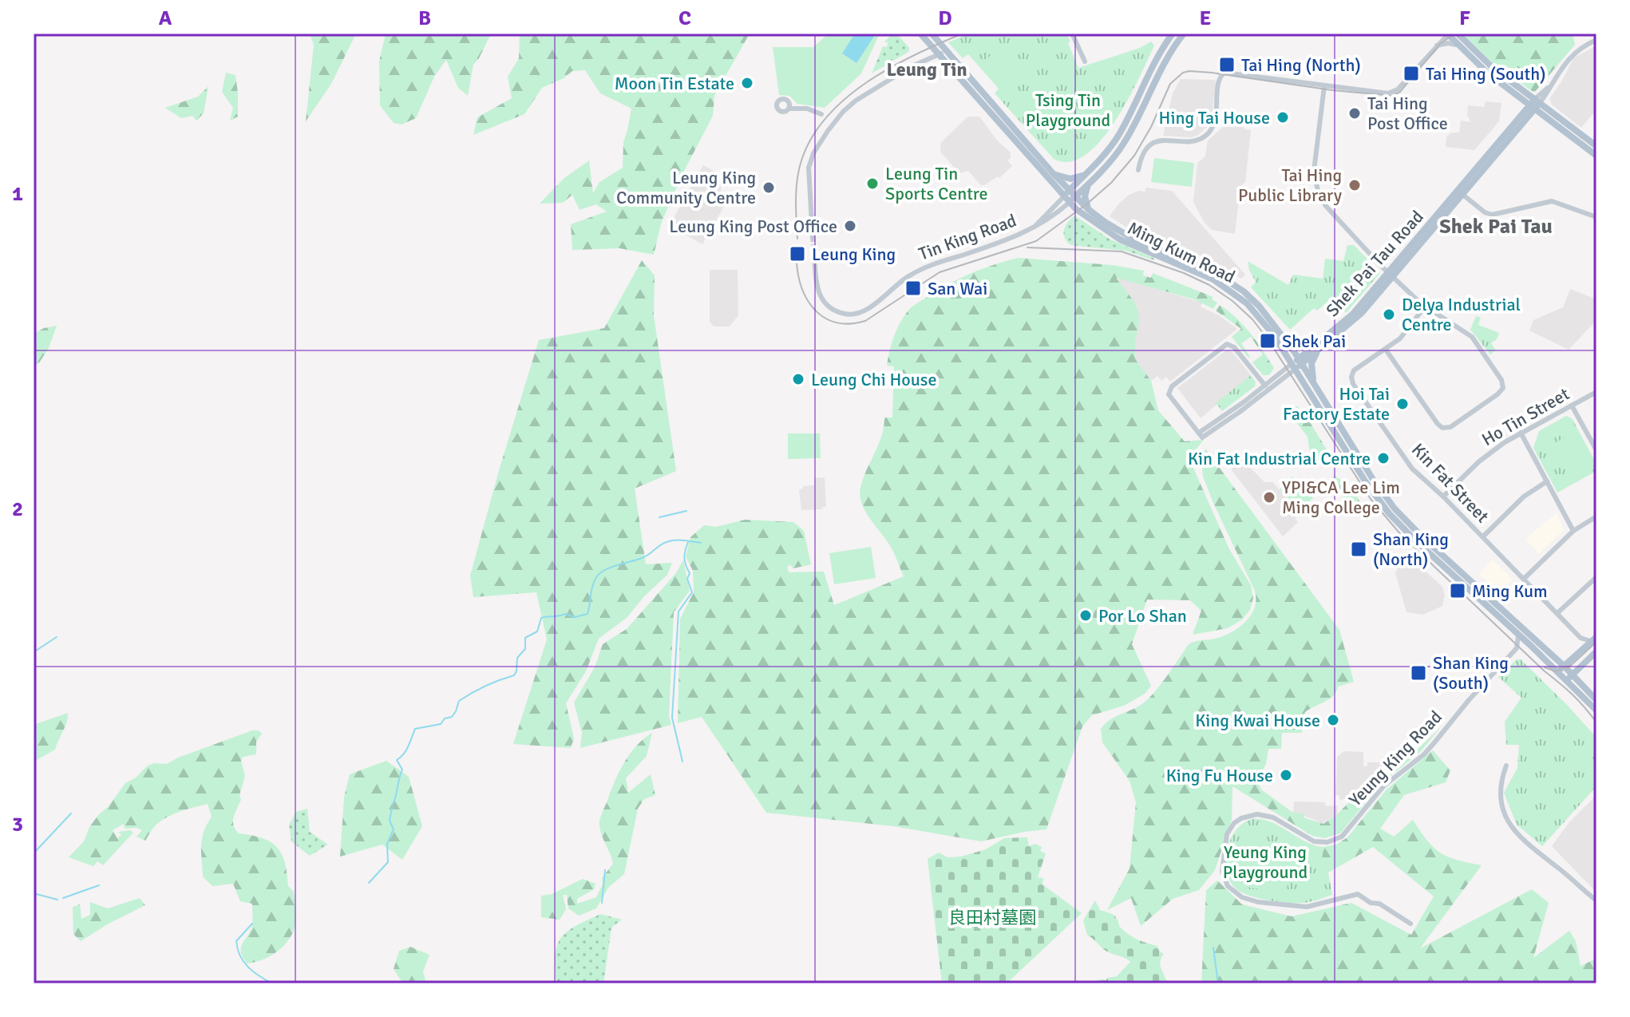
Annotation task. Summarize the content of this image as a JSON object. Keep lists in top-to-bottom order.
{
  "streets": {
    "main road": ["Ming Kum Road", "Shek Pai Tau Road"],
    "street": [
      "Tin King Road",
      "Ho Tin Street",
      "Kin Fat Street",
      "Yeung King Road"
    ]
  },
  "crossings": [
    ["Tin King Road", "Ming Kum Road"],
    ["Ming Kum Road", "Shek Pai Tau Road"],
    ["Ho Tin Street", "Kin Fat Street"]
  ],
  "districts": ["Leung Tin", "Shek Pai Tau"],
  "parks": ["Tsing Tin Playground", "Yeung King Playground", "良田村墓園"],
  "places": {
    "transit": [
      "Tai Hing (North)",
      "Tai Hing (South)",
      "Leung King",
      "San Wai",
      "Shek Pai",
      "Shan King (North)",
      "Ming Kum",
      "Shan King (South)"
    ],
    "other": [
      "Moon Tin Estate",
      "Tai Hing Post Office",
      "Hing Tai House",
      "Leung Tin Sports Centre",
      "Tai Hing Public Library",
      "Leung King Community Centre",
      "Leung King Post Office",
      "Delya Industrial Centre",
      "Leung Chi House",
      "Hoi Tai Factory Estate",
      "Kin Fat Industrial Centre",
      "YPI&CA Lee Lim Ming College",
      "Por Lo Shan",
      "King Kwai House",
      "King Fu House"
    ]
  },
  "grid": {
    "columns": [
      "A",
      "B",
      "C",
      "D",
      "E",
      "F"
    ],
    "rows": ["1", "2", "3"]
  }
}
